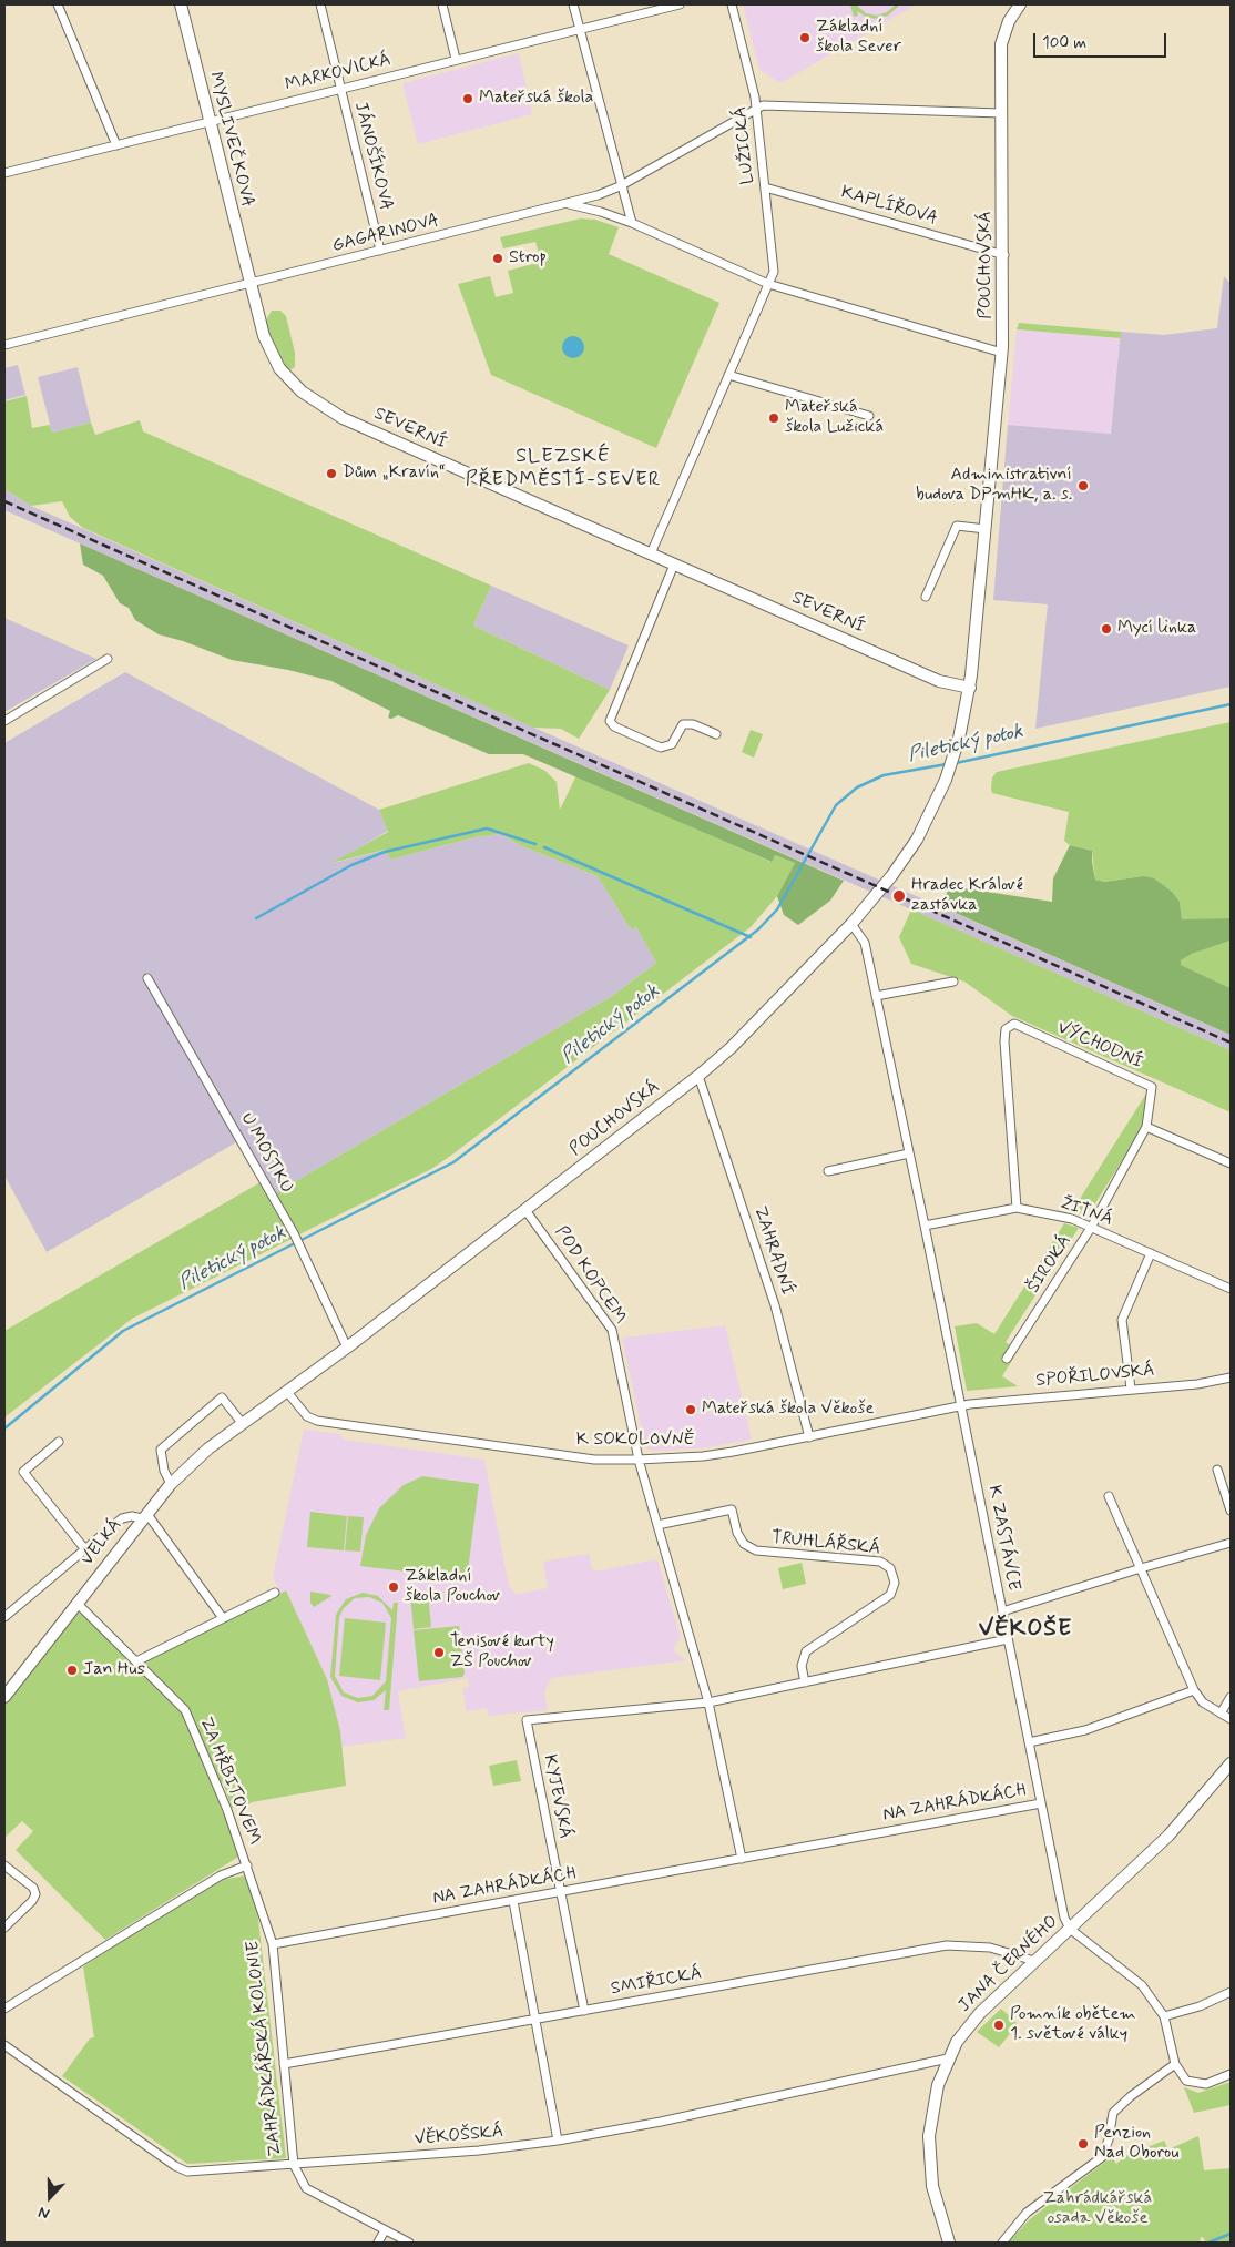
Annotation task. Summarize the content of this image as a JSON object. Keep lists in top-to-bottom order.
{
  "streets": {
    "street": [
      "MARKOVICKÁ",
      "MYSLIVEČKOVA",
      "LUŽICKÁ",
      "JÁNOŠÍKOVA",
      "KAPLÍŘOVA",
      "GAGARINOVA",
      "POUCHOVSKÁ",
      "SEVERNÍ",
      "VÝCHODNÍ",
      "U MOSTKU",
      "ŽITNÁ",
      "ZAHRADNÍ",
      "ŠIROKÁ",
      "POD KOPCEM",
      "SPOŘILOVSKÁ",
      "K SOKOLOVNĚ",
      "K ZASTÁVCE",
      "VELKÁ",
      "TRUHLÁŘSKÁ",
      "ZA HŘBITOVEM",
      "KYJEVSKÁ",
      "NA ZAHRÁDKÁCH",
      "JANA ČERNÉHO",
      "SMIŘICKÁ",
      "ZAHRÁDKÁŘSKÁ KOLONIE",
      "VĚKOŠSKÁ"
    ]
  },
  "crossings": [
    ["MARKOVICKÁ", "MYSLIVEČKOVA"],
    ["MARKOVICKÁ", "JÁNOŠÍKOVA"],
    ["MYSLIVEČKOVA", "GAGARINOVA"],
    ["MYSLIVEČKOVA", "SEVERNÍ"],
    ["LUŽICKÁ", "KAPLÍŘOVA"],
    ["LUŽICKÁ", "GAGARINOVA"],
    ["JÁNOŠÍKOVA", "GAGARINOVA"],
    ["KAPLÍŘOVA", "POUCHOVSKÁ"],
    ["GAGARINOVA", "SEVERNÍ"],
    ["POUCHOVSKÁ", "SEVERNÍ"],
    ["POUCHOVSKÁ", "U MOSTKU"],
    ["POUCHOVSKÁ", "ZAHRADNÍ"],
    ["POUCHOVSKÁ", "POD KOPCEM"],
    ["POUCHOVSKÁ", "K SOKOLOVNĚ"],
    ["POUCHOVSKÁ", "K ZASTÁVCE"],
    ["POUCHOVSKÁ", "VELKÁ"],
    ["VÝCHODNÍ", "ŽITNÁ"],
    ["VÝCHODNÍ", "ŠIROKÁ"],
    ["ŽITNÁ", "ŠIROKÁ"],
    ["ŽITNÁ", "K ZASTÁVCE"],
    ["ZAHRADNÍ", "K SOKOLOVNĚ"],
    ["POD KOPCEM", "K SOKOLOVNĚ"],
    ["SPOŘILOVSKÁ", "K SOKOLOVNĚ"],
    ["SPOŘILOVSKÁ", "K ZASTÁVCE"],
    ["K SOKOLOVNĚ", "K ZASTÁVCE"],
    ["K ZASTÁVCE", "NA ZAHRÁDKÁCH"],
    ["K ZASTÁVCE", "JANA ČERNÉHO"],
    ["VELKÁ", "ZA HŘBITOVEM"],
    ["ZA HŘBITOVEM", "ZAHRÁDKÁŘSKÁ KOLONIE"],
    ["KYJEVSKÁ", "NA ZAHRÁDKÁCH"],
    ["KYJEVSKÁ", "SMIŘICKÁ"],
    ["NA ZAHRÁDKÁCH", "ZAHRÁDKÁŘSKÁ KOLONIE"],
    ["JANA ČERNÉHO", "SMIŘICKÁ"],
    ["JANA ČERNÉHO", "VĚKOŠSKÁ"],
    ["SMIŘICKÁ", "ZAHRÁDKÁŘSKÁ KOLONIE"],
    ["ZAHRÁDKÁŘSKÁ KOLONIE", "VĚKOŠSKÁ"]
  ],
  "districts": ["SLEZSKÉ PŘEDMĚSTÍ-SEVER", "VĚKOŠE"],
  "water": ["Piletický potok"],
  "parks": ["Zahrádkářská osada Věkoše"],
  "places": [
    "Základní škola Sever",
    "Mateřská škola",
    "Strop",
    "Mateřská škola Lužická",
    "Dům „Kravín“",
    "Administrativní budova DPmHK, a. s.",
    "Mycí linka",
    "Hradec Králové zastávka",
    "Mateřská škola Věkoše",
    "Základní škola Pouchov",
    "Tenisové kurty ZŠ Pouchov",
    "Jan Hus",
    "Pomník obětem 1. světové války",
    "Penzion Nad Oborou"
  ],
  "scale_bar": "100 m",
  "north": "bottom"
}
